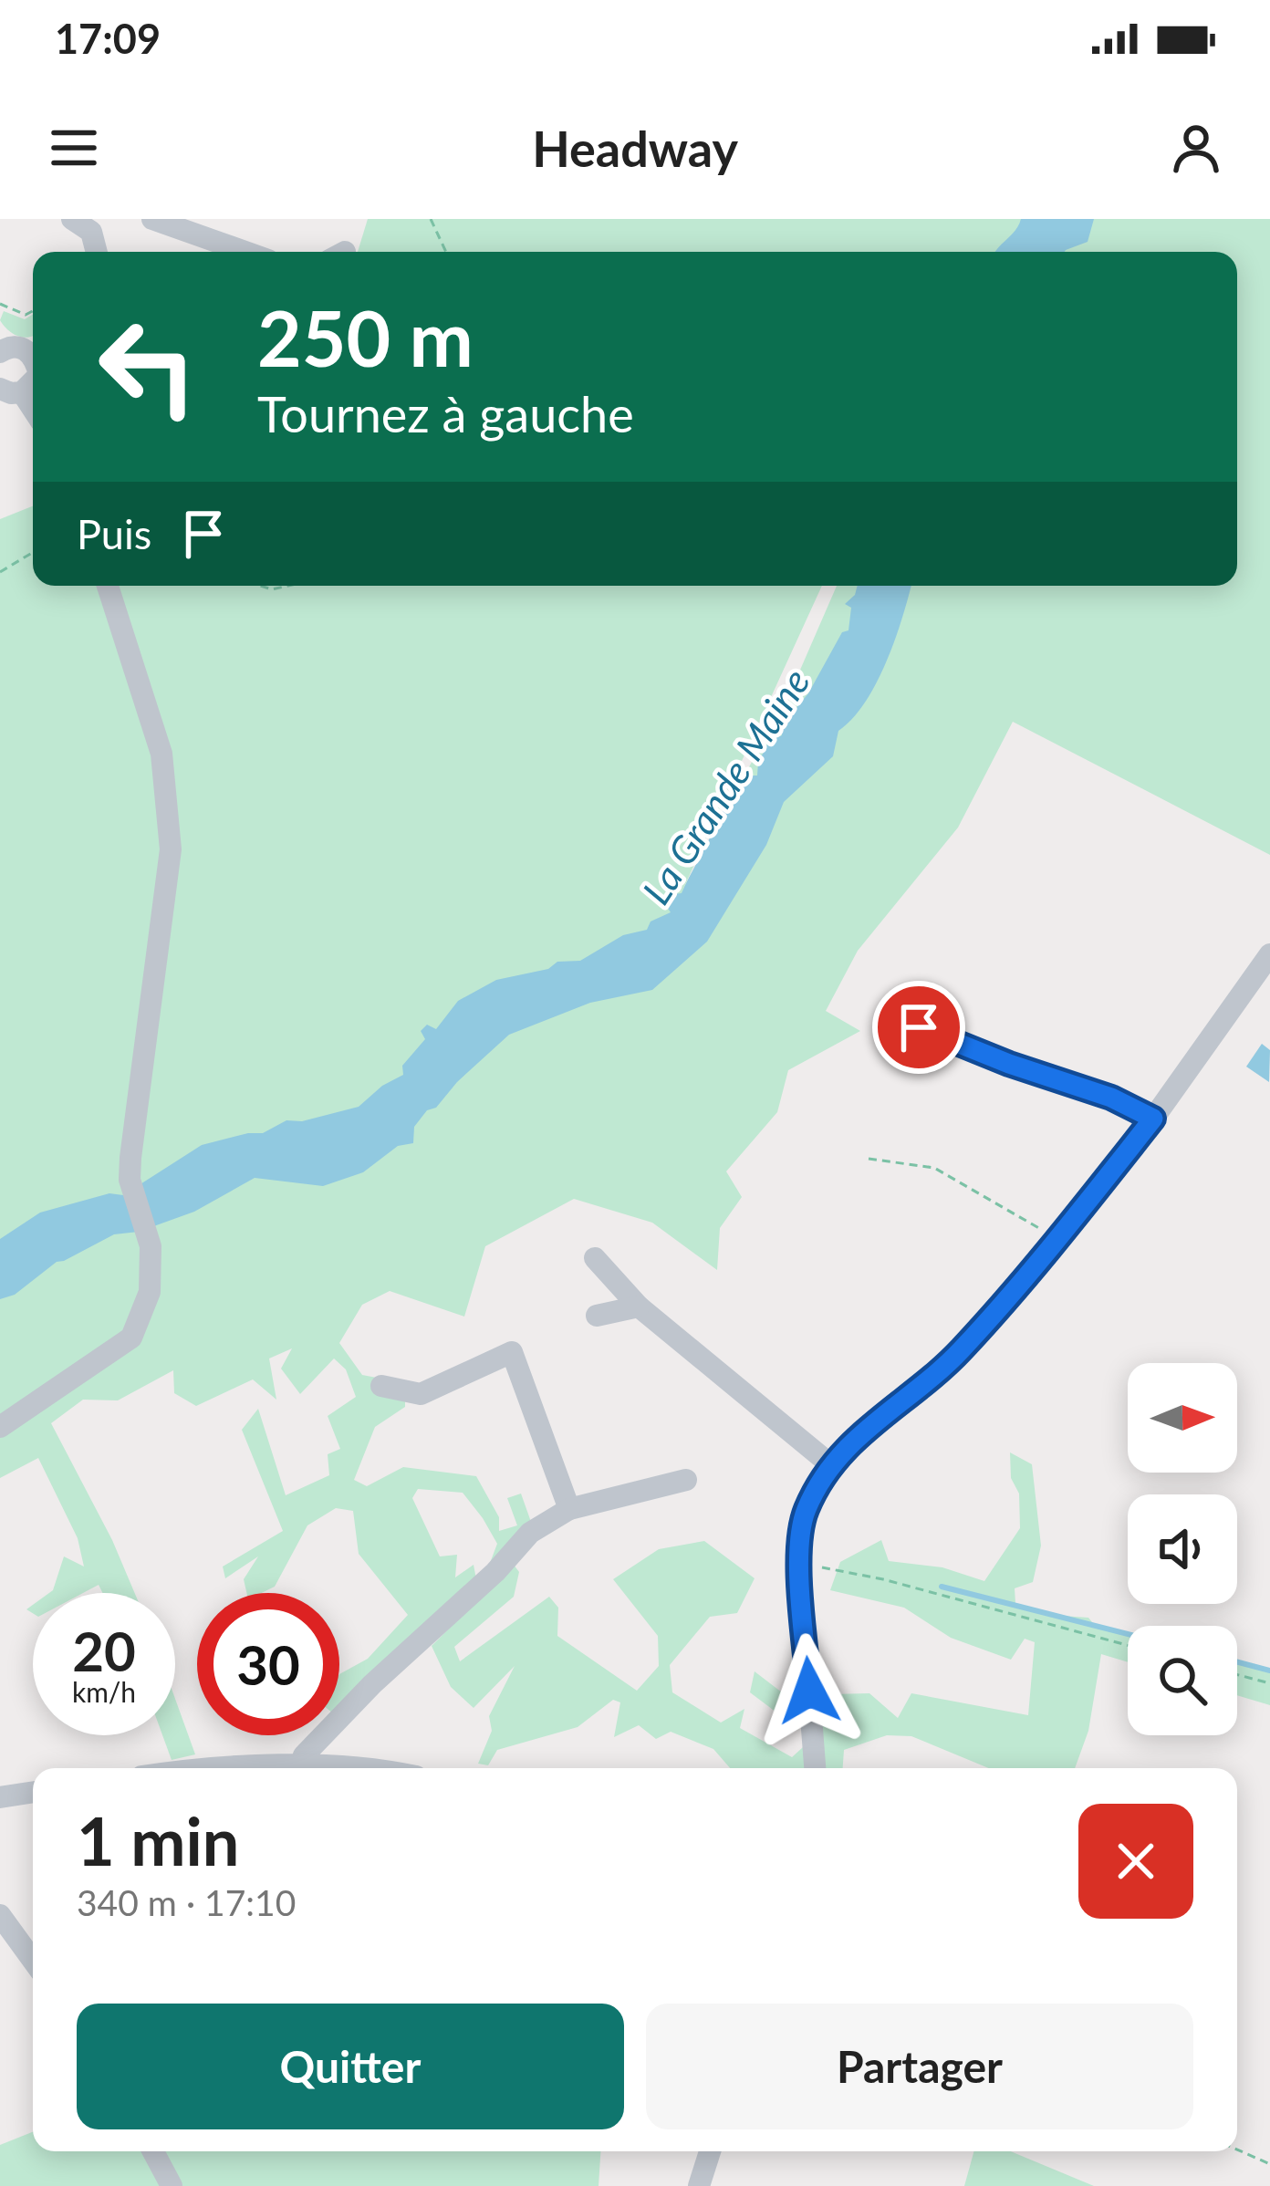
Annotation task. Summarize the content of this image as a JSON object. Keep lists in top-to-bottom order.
{
  "water": ["La Grande Maine"],
  "north": "right",
  "page": {
    "status": "17:09",
    "header": "Headway",
    "turn": ["250 m", "Tournez à gauche"],
    "then": "Puis",
    "speed": "20 km/h",
    "limit": "30",
    "heading": ["1 min", "340 m · 17:10"],
    "buttons": ["Quitter", "Partager"]
  }
}
